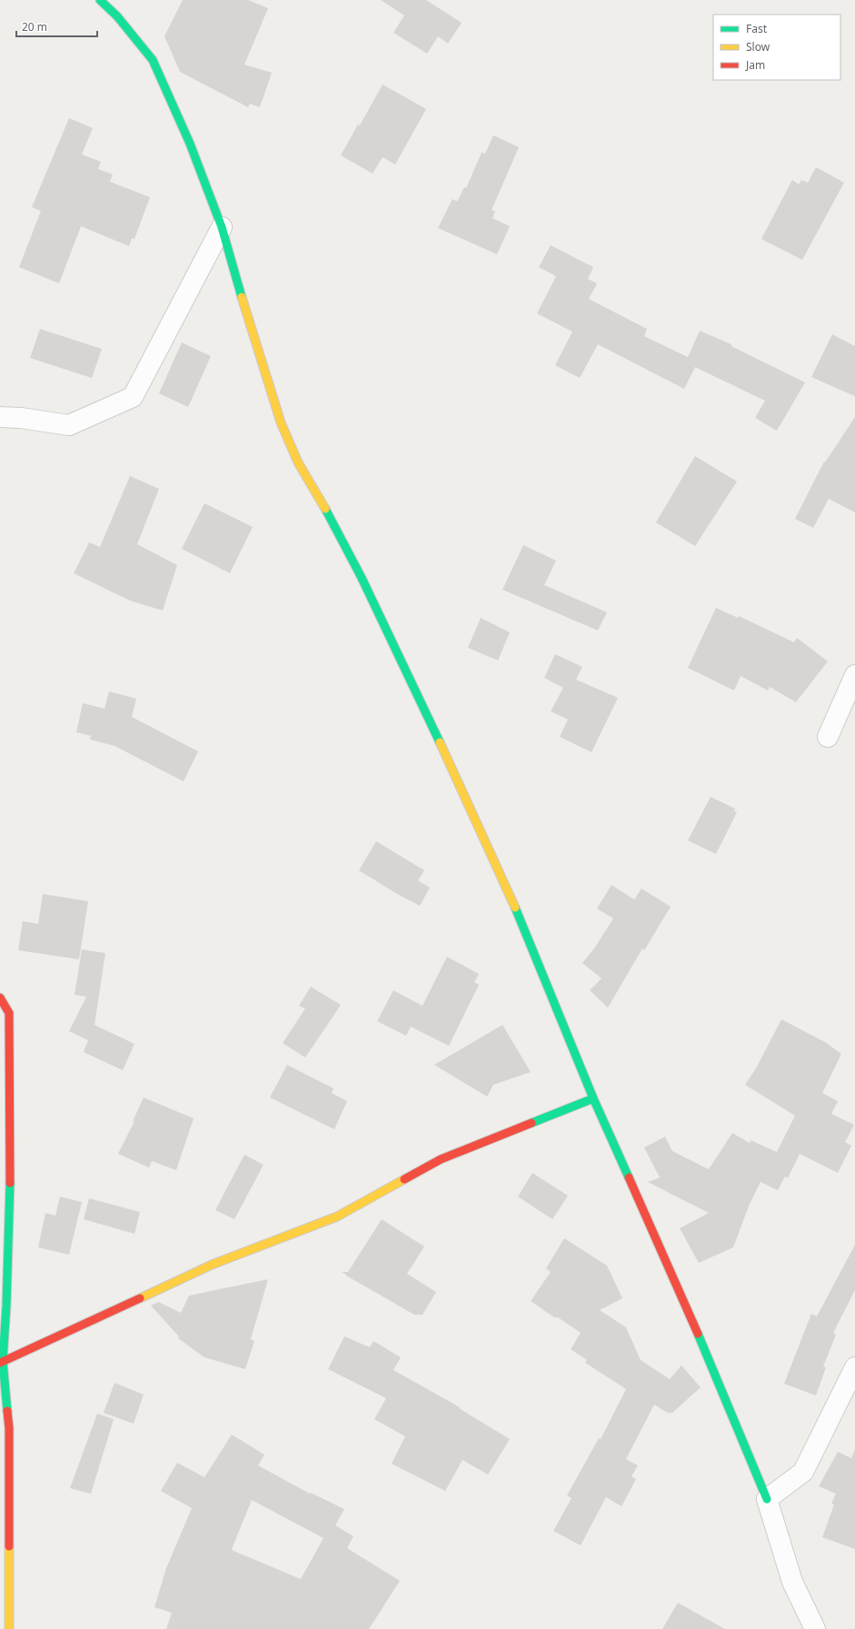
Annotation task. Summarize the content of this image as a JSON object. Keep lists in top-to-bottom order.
{
  "legend": ["Fast", "Slow", "Jam"],
  "scale_bar": "20 m"
}
